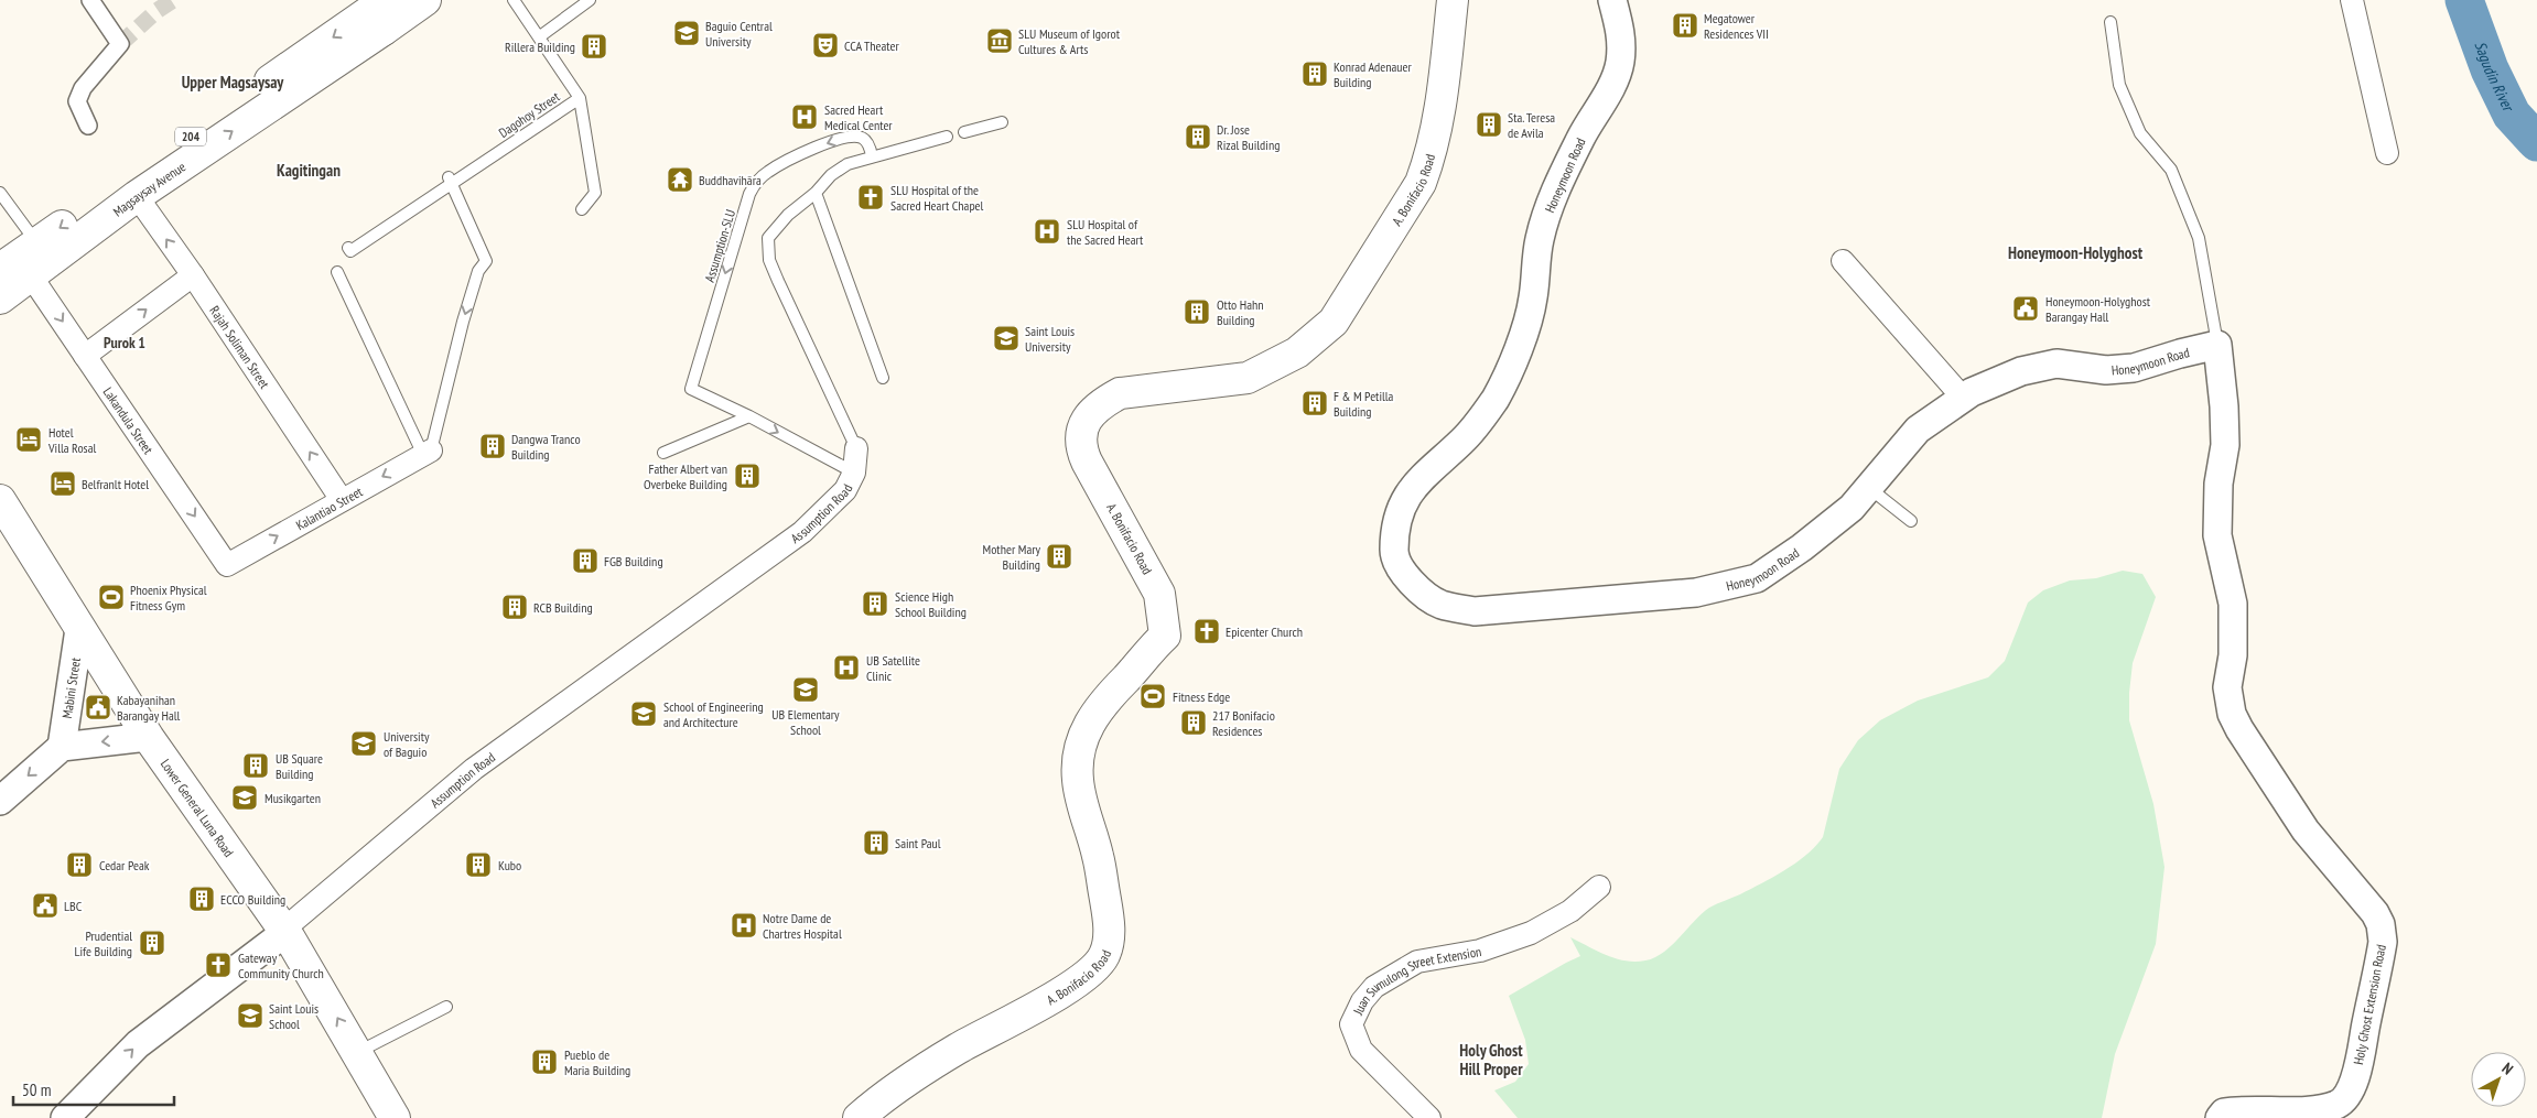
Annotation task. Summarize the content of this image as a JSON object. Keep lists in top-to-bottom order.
{
  "streets": {
    "main road": [
      "204",
      "Magsaysay Avenue",
      "A. Bonifacio Road",
      "Lower General Luna Road"
    ],
    "street": [
      "Honeymoon Road",
      "Rajah Soliman Street",
      "Lakandula Street",
      "Kalantiao Street",
      "Assumption Road",
      "Mabini Street",
      "Juan Sumulong Street Extension",
      "Holy Ghost Extension Road"
    ],
    "lane": ["Dagohoy Street", "Assumption-SLU"]
  },
  "crossings": [
    ["Honeymoon Road", "Holy Ghost Extension Road"],
    ["Magsaysay Avenue", "Rajah Soliman Street"],
    ["Magsaysay Avenue", "Lakandula Street"],
    ["Assumption-SLU", "Assumption Road"],
    ["Rajah Soliman Street", "Kalantiao Street"],
    ["Lakandula Street", "Kalantiao Street"],
    ["Assumption Road", "Lower General Luna Road"],
    ["Mabini Street", "Lower General Luna Road"]
  ],
  "one_way": ["Rajah Soliman Street", "Lakandula Street"],
  "districts": [
    "Upper Magsaysay",
    "Kagitingan",
    "Honeymoon-Holyghost",
    "Purok 1",
    "Holy Ghost Hill Proper"
  ],
  "water": ["Sagudin River"],
  "places": {
    "building": [
      "Megatower Residences VII",
      "Rillera Building",
      "Konrad Adenauer Building",
      "Sta. Teresa de Avila",
      "Dr. Jose Rizal Building",
      "Otto Hahn Building",
      "F & M Petilla Building",
      "Dangwa Tranco Building",
      "Father Albert van Overbeke Building",
      "Mother Mary Building",
      "FGB Building",
      "Science High School Building",
      "RCB Building",
      "217 Bonifacio Residences",
      "UB Square Building",
      "Saint Paul",
      "Cedar Peak",
      "Kubo",
      "ECCO Building",
      "Prudential Life Building",
      "Pueblo de Maria Building"
    ],
    "school or university": [
      "Baguio Central University",
      "Saint Louis University",
      "UB Elementary School",
      "School of Engineering and Architecture",
      "University of Baguio",
      "Musikgarten",
      "Saint Louis School"
    ],
    "museum": ["SLU Museum of Igorot Cultures & Arts"],
    "theatre": ["CCA Theater"],
    "hospital": [
      "Sacred Heart Medical Center",
      "SLU Hospital of the Sacred Heart",
      "UB Satellite Clinic",
      "Notre Dame de Chartres Hospital"
    ],
    "temple": ["Buddhavihāra"],
    "church": ["SLU Hospital of the Sacred Heart Chapel", "Epicenter Church", "Gateway Community Church"],
    "public building": ["Honeymoon-Holyghost Barangay Hall", "Kabayanihan Barangay Hall", "LBC"],
    "hotel": ["Hotel Villa Rosal", "Belfranlt Hotel"],
    "sports": ["Phoenix Physical Fitness Gym", "Fitness Edge"]
  },
  "scale_bar": "50 m",
  "north": "top right"
}
